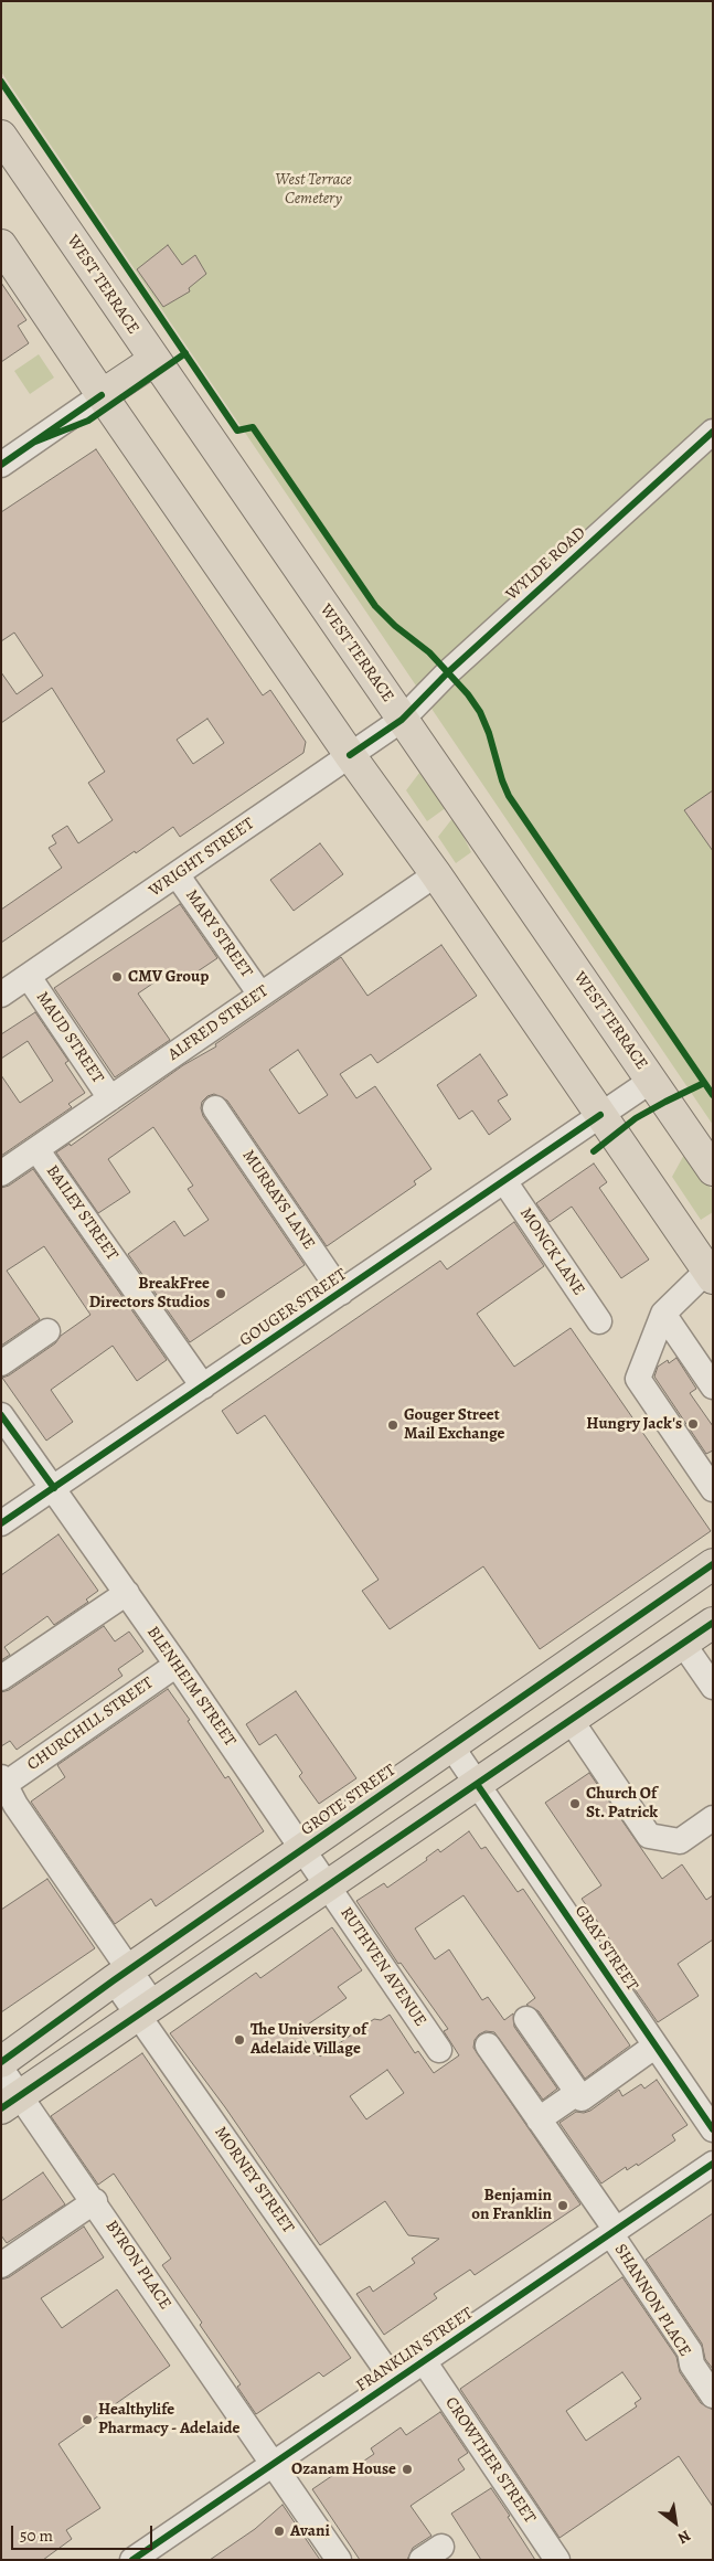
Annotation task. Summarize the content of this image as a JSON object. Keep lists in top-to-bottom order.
{
  "streets": {
    "main road": ["WEST TERRACE", "GROTE STREET"],
    "street": [
      "WYLDE ROAD",
      "WRIGHT STREET",
      "MARY STREET",
      "ALFRED STREET",
      "MAUD STREET",
      "MURRAYS LANE",
      "BAILEY STREET",
      "MONCK LANE",
      "GOUGER STREET",
      "BLENHEIM STREET",
      "CHURCHILL STREET",
      "GRAY STREET",
      "RUTHVEN AVENUE",
      "MORNEY STREET",
      "BYRON PLACE",
      "SHANNON PLACE",
      "FRANKLIN STREET",
      "CROWTHER STREET"
    ]
  },
  "crossings": [
    ["WEST TERRACE", "WYLDE ROAD"],
    ["WEST TERRACE", "WRIGHT STREET"],
    ["WEST TERRACE", "GOUGER STREET"],
    ["WYLDE ROAD", "WRIGHT STREET"],
    ["WRIGHT STREET", "MARY STREET"],
    ["WRIGHT STREET", "MAUD STREET"],
    ["MARY STREET", "ALFRED STREET"],
    ["ALFRED STREET", "MAUD STREET"],
    ["ALFRED STREET", "BAILEY STREET"],
    ["MURRAYS LANE", "GOUGER STREET"],
    ["BAILEY STREET", "GOUGER STREET"],
    ["MONCK LANE", "GOUGER STREET"],
    ["GOUGER STREET", "BLENHEIM STREET"],
    ["BLENHEIM STREET", "CHURCHILL STREET"],
    ["BLENHEIM STREET", "GROTE STREET"],
    ["BLENHEIM STREET", "RUTHVEN AVENUE"],
    ["CHURCHILL STREET", "MORNEY STREET"],
    ["GROTE STREET", "GRAY STREET"],
    ["GROTE STREET", "MORNEY STREET"],
    ["MORNEY STREET", "FRANKLIN STREET"],
    ["BYRON PLACE", "FRANKLIN STREET"],
    ["SHANNON PLACE", "FRANKLIN STREET"],
    ["FRANKLIN STREET", "CROWTHER STREET"]
  ],
  "parks": ["West Terrace Cemetery"],
  "places": [
    "CMV Group",
    "BreakFree Directors Studios",
    "Hungry Jack's",
    "Gouger Street Mail Exchange",
    "Church Of St. Patrick",
    "The University of Adelaide Village",
    "Benjamin on Franklin",
    "Healthylife Pharmacy - Adelaide",
    "Ozanam House",
    "Avani"
  ],
  "scale_bar": "50 m",
  "north": "bottom right"
}
